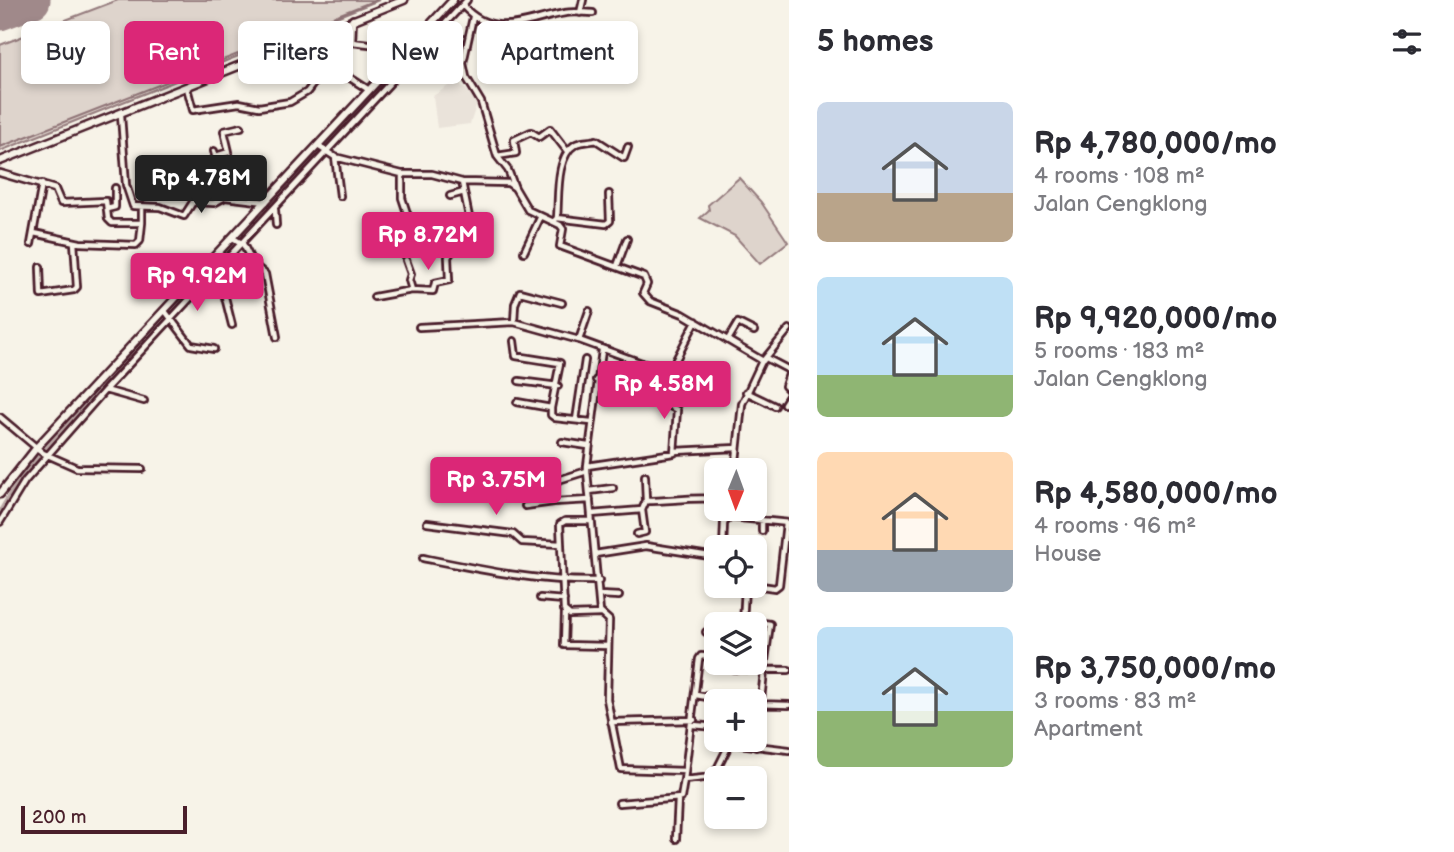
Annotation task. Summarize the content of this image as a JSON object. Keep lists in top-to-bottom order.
{
  "scale_bar": "200 m",
  "north": "bottom",
  "page": {
    "heading": "5 homes",
    "chip": [
      "Buy",
      "Rent",
      "Filters",
      "New",
      "Apartment"
    ],
    "list": [
      {
        "name": "Rp 4,780,000/mo",
        "note": "4 rooms · 108 m² · Jalan Cengklong"
      },
      {
        "name": "Rp 9,920,000/mo",
        "note": "5 rooms · 183 m² · Jalan Cengklong"
      },
      {
        "name": "Rp 4,580,000/mo",
        "note": "4 rooms · 96 m² · House"
      },
      {
        "name": "Rp 3,750,000/mo",
        "note": "3 rooms · 83 m² · Apartment"
      }
    ],
    "price": [
      "Rp 4.78M",
      "Rp 8.72M",
      "Rp 9.92M",
      "Rp 4.58M",
      "Rp 3.75M"
    ],
    "map_buttons": ["+", "−"],
    "scale": "200 m"
  }
}
